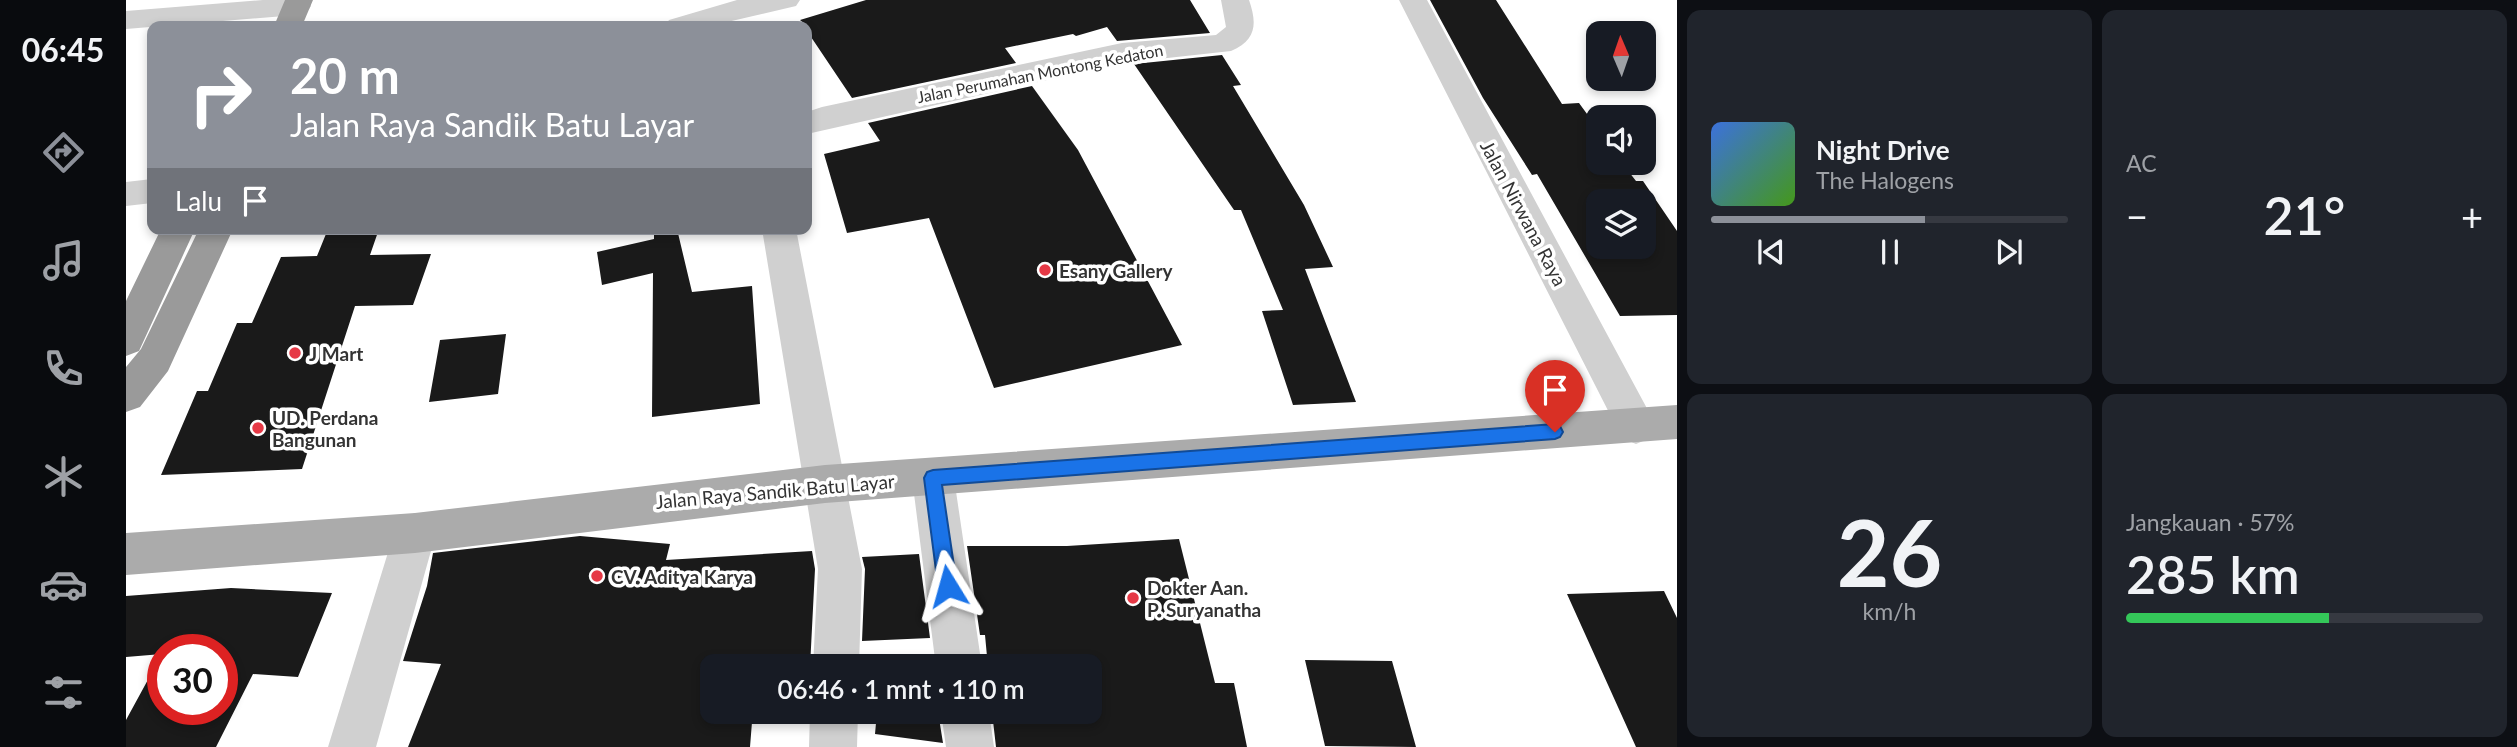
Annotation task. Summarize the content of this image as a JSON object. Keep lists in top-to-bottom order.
{
  "streets": {
    "main road": ["Jalan Raya Sandik Batu Layar"],
    "street": ["Jalan Perumahan Montong Kedaton", "Jalan Nirwana Raya"]
  },
  "crossings": [
    ["Jalan Nirwana Raya", "Jalan Raya Sandik Batu Layar"]
  ],
  "places": [
    "Esany Gallery",
    "J Mart",
    "UD. Perdana Bangunan",
    "CV. Aditya Karya",
    "Dokter Aan. P. Suryanatha"
  ],
  "north": "top",
  "page": {
    "tabs": "06:45",
    "tile": [
      "AC",
      ["26", "km/h"],
      ["Jangkauan · 57%", "285 km"]
    ],
    "turn": ["20 m", "Jalan Raya Sandik Batu Layar"],
    "song": ["Night Drive", "The Halogens"],
    "then": "Lalu",
    "heat": ["−", "21°", "+"],
    "limit": "30",
    "trip": "06:46 · 1 mnt · 110 m"
  }
}
